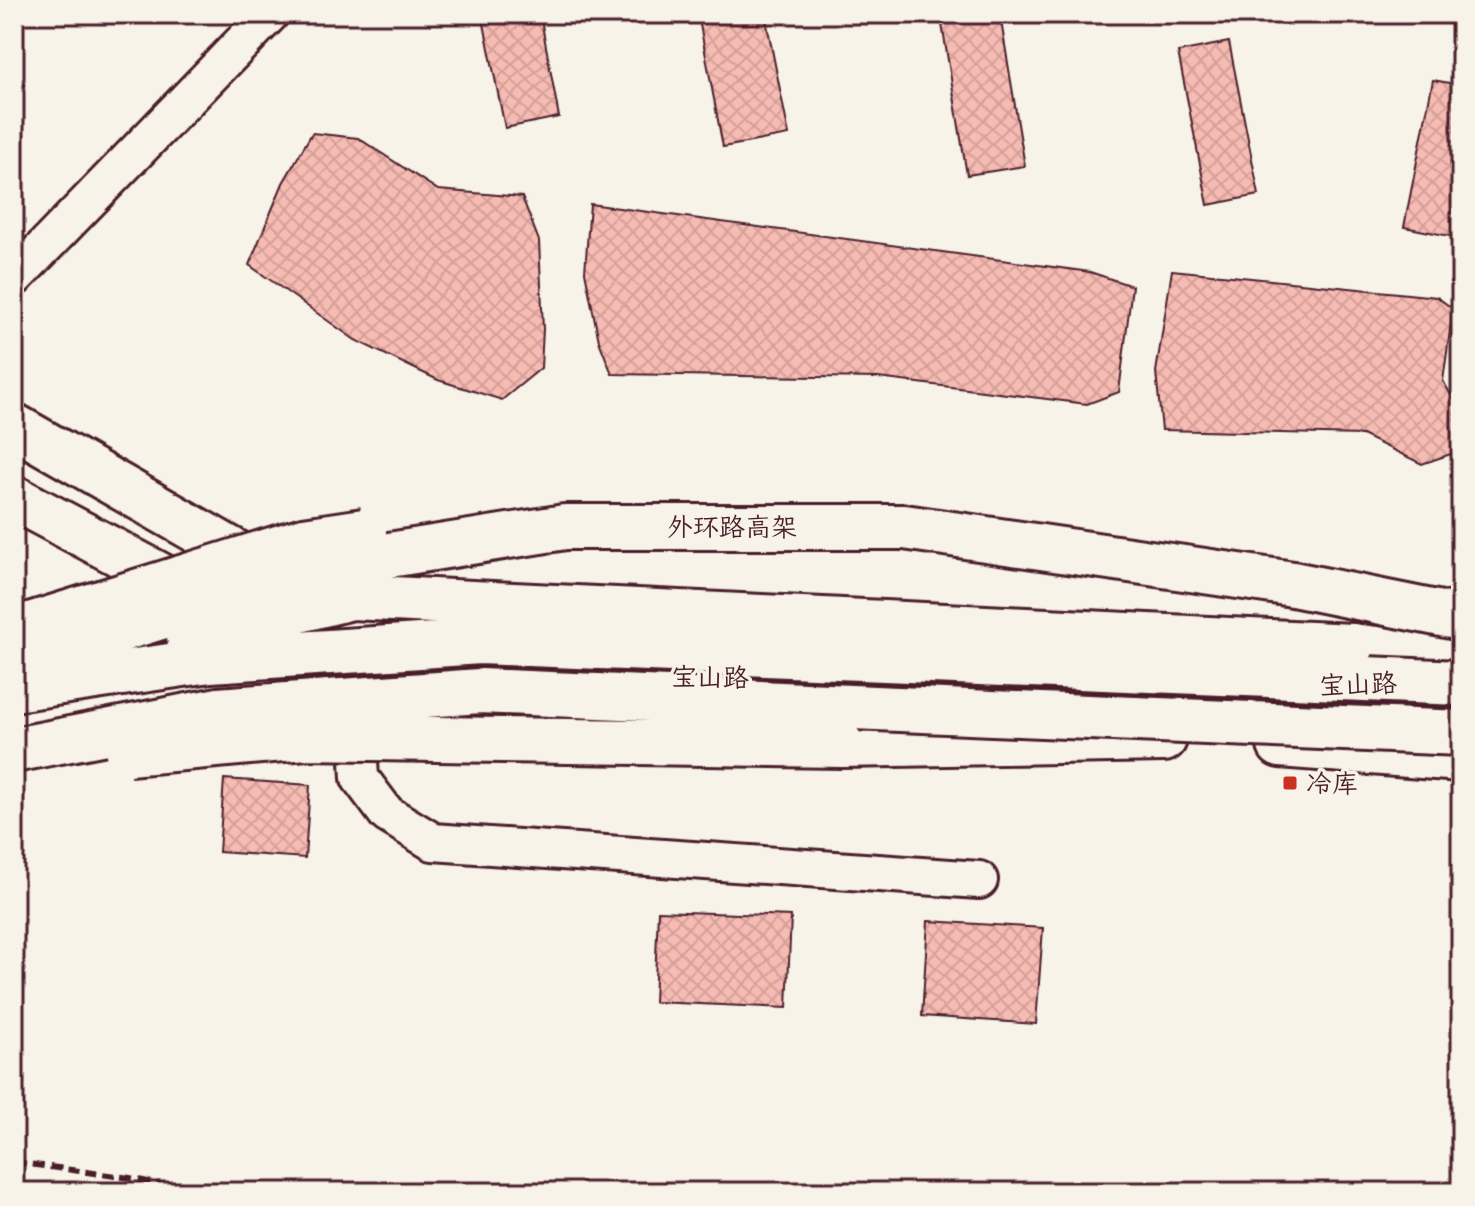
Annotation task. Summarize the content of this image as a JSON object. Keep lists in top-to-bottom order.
{
  "streets": {
    "main road": ["外环路高架", "宝山路"]
  },
  "places": {
    "transit": ["冷库"]
  }
}
